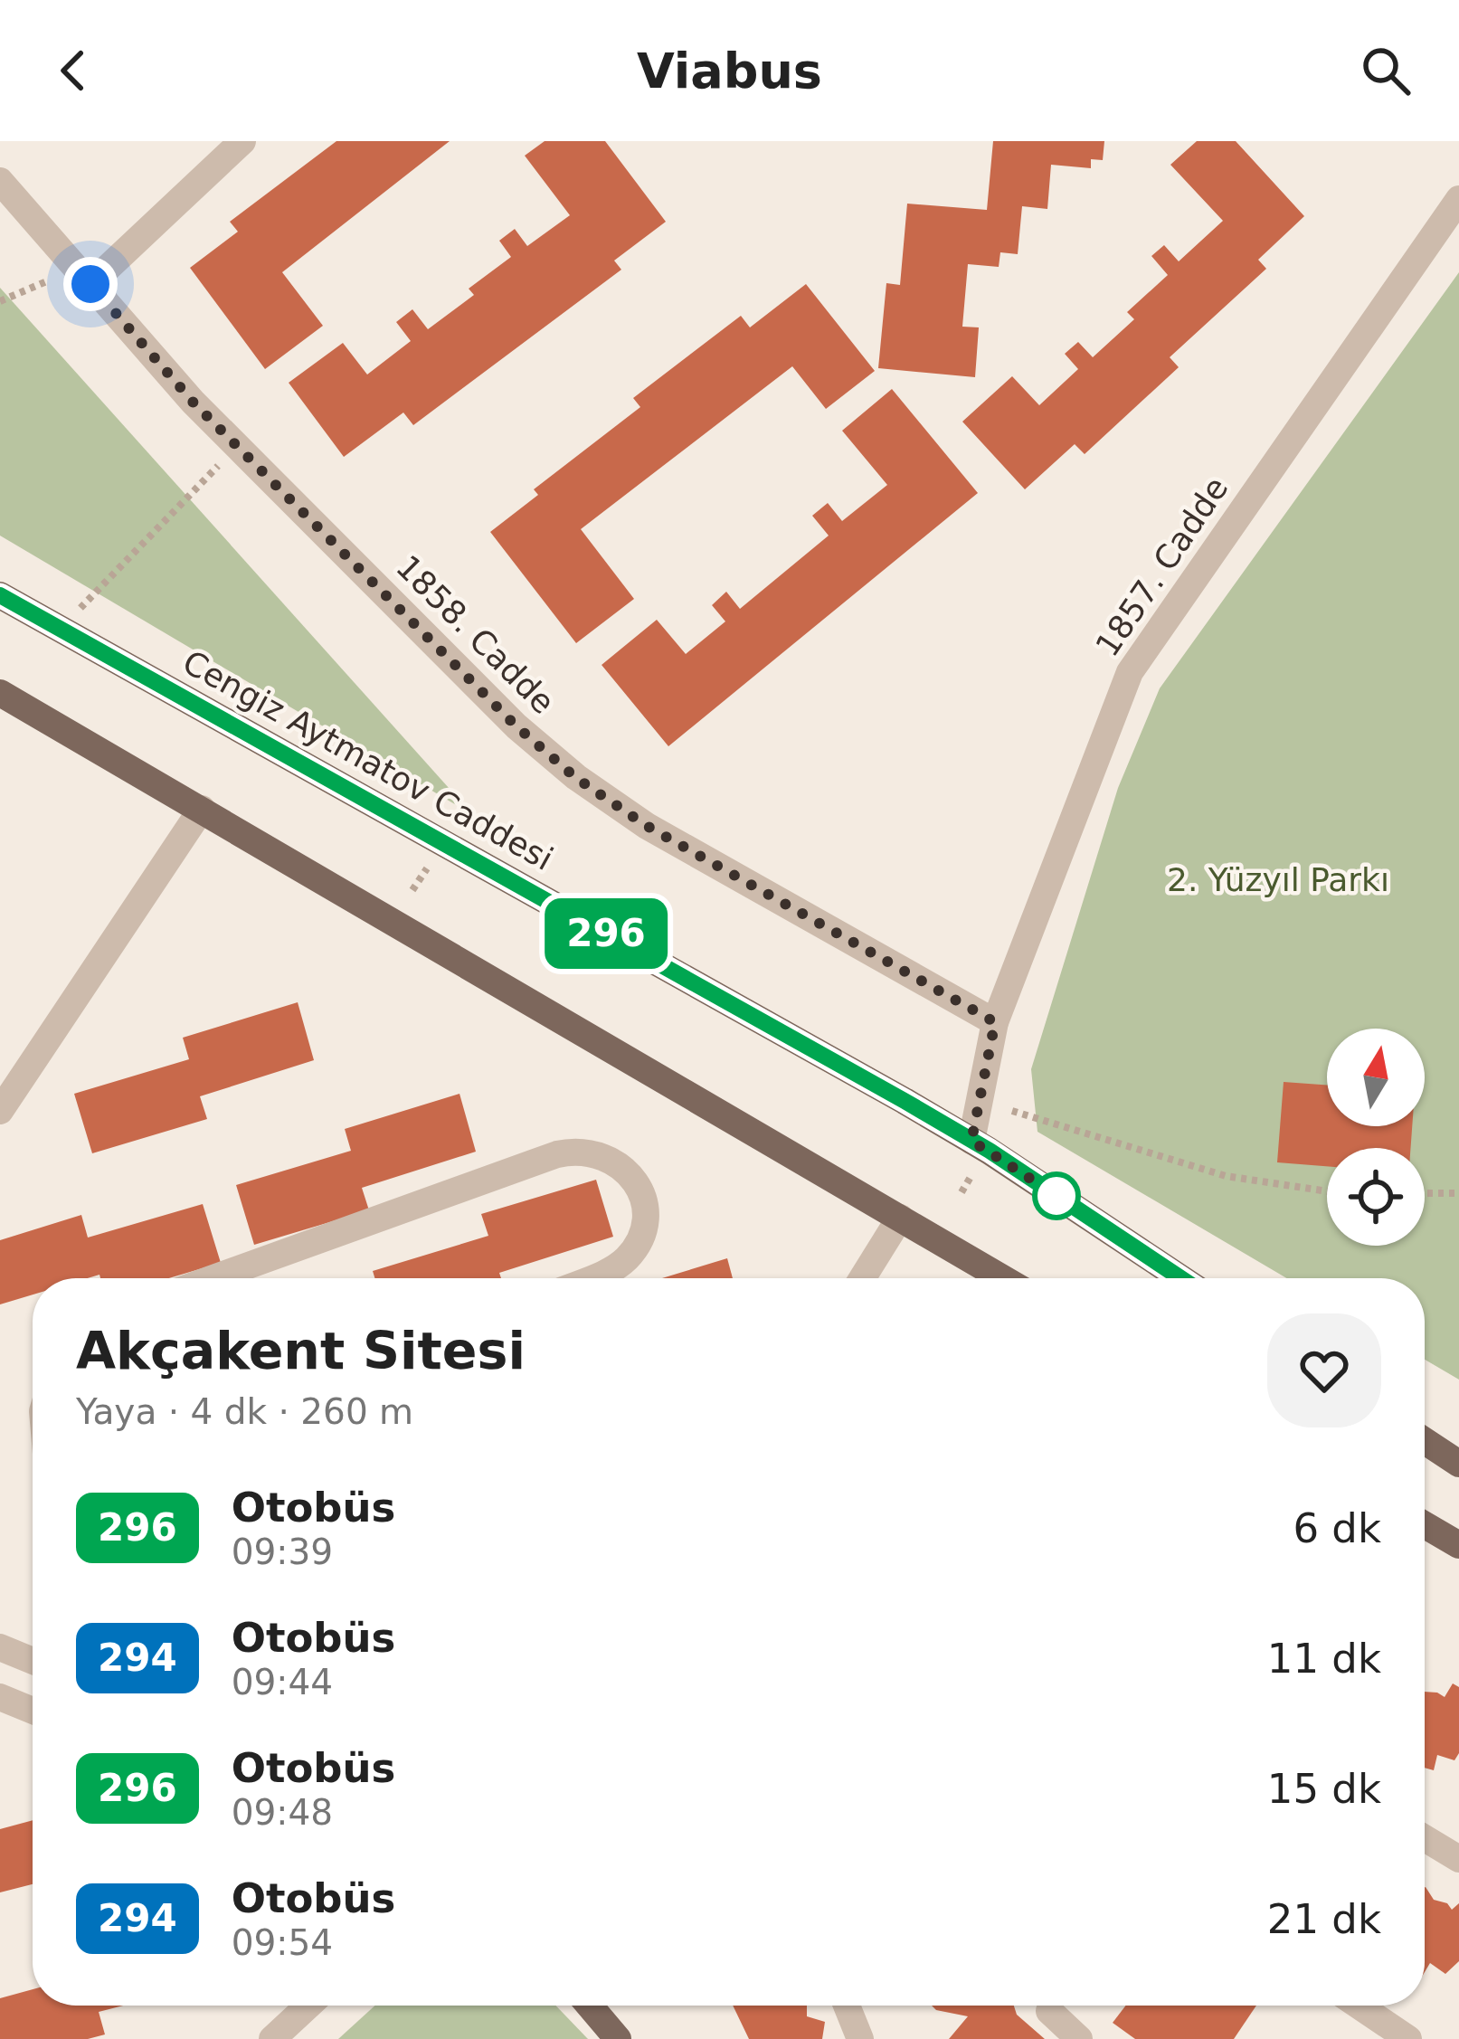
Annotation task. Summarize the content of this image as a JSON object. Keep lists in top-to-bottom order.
{
  "streets": {
    "main road": ["Cengiz Aytmatov Caddesi"],
    "street": ["1857. Cadde", "1858. Cadde"]
  },
  "crossings": [
    ["1857. Cadde", "1858. Cadde"],
    ["1857. Cadde", "Cengiz Aytmatov Caddesi"]
  ],
  "parks": ["2. Yüzyıl Parkı"],
  "lines": ["bus line 296"],
  "north": "top",
  "page": {
    "header": "Viabus",
    "on_map": "296",
    "heading": ["Akçakent Sitesi", "Yaya · 4 dk · 260 m"],
    "list": [
      {
        "mark": "296",
        "name": "Otobüs",
        "note": "09:39",
        "value": "6 dk"
      },
      {
        "mark": "294",
        "name": "Otobüs",
        "note": "09:44",
        "value": "11 dk"
      },
      {
        "mark": "296",
        "name": "Otobüs",
        "note": "09:48",
        "value": "15 dk"
      },
      {
        "mark": "294",
        "name": "Otobüs",
        "note": "09:54",
        "value": "21 dk"
      }
    ]
  }
}
